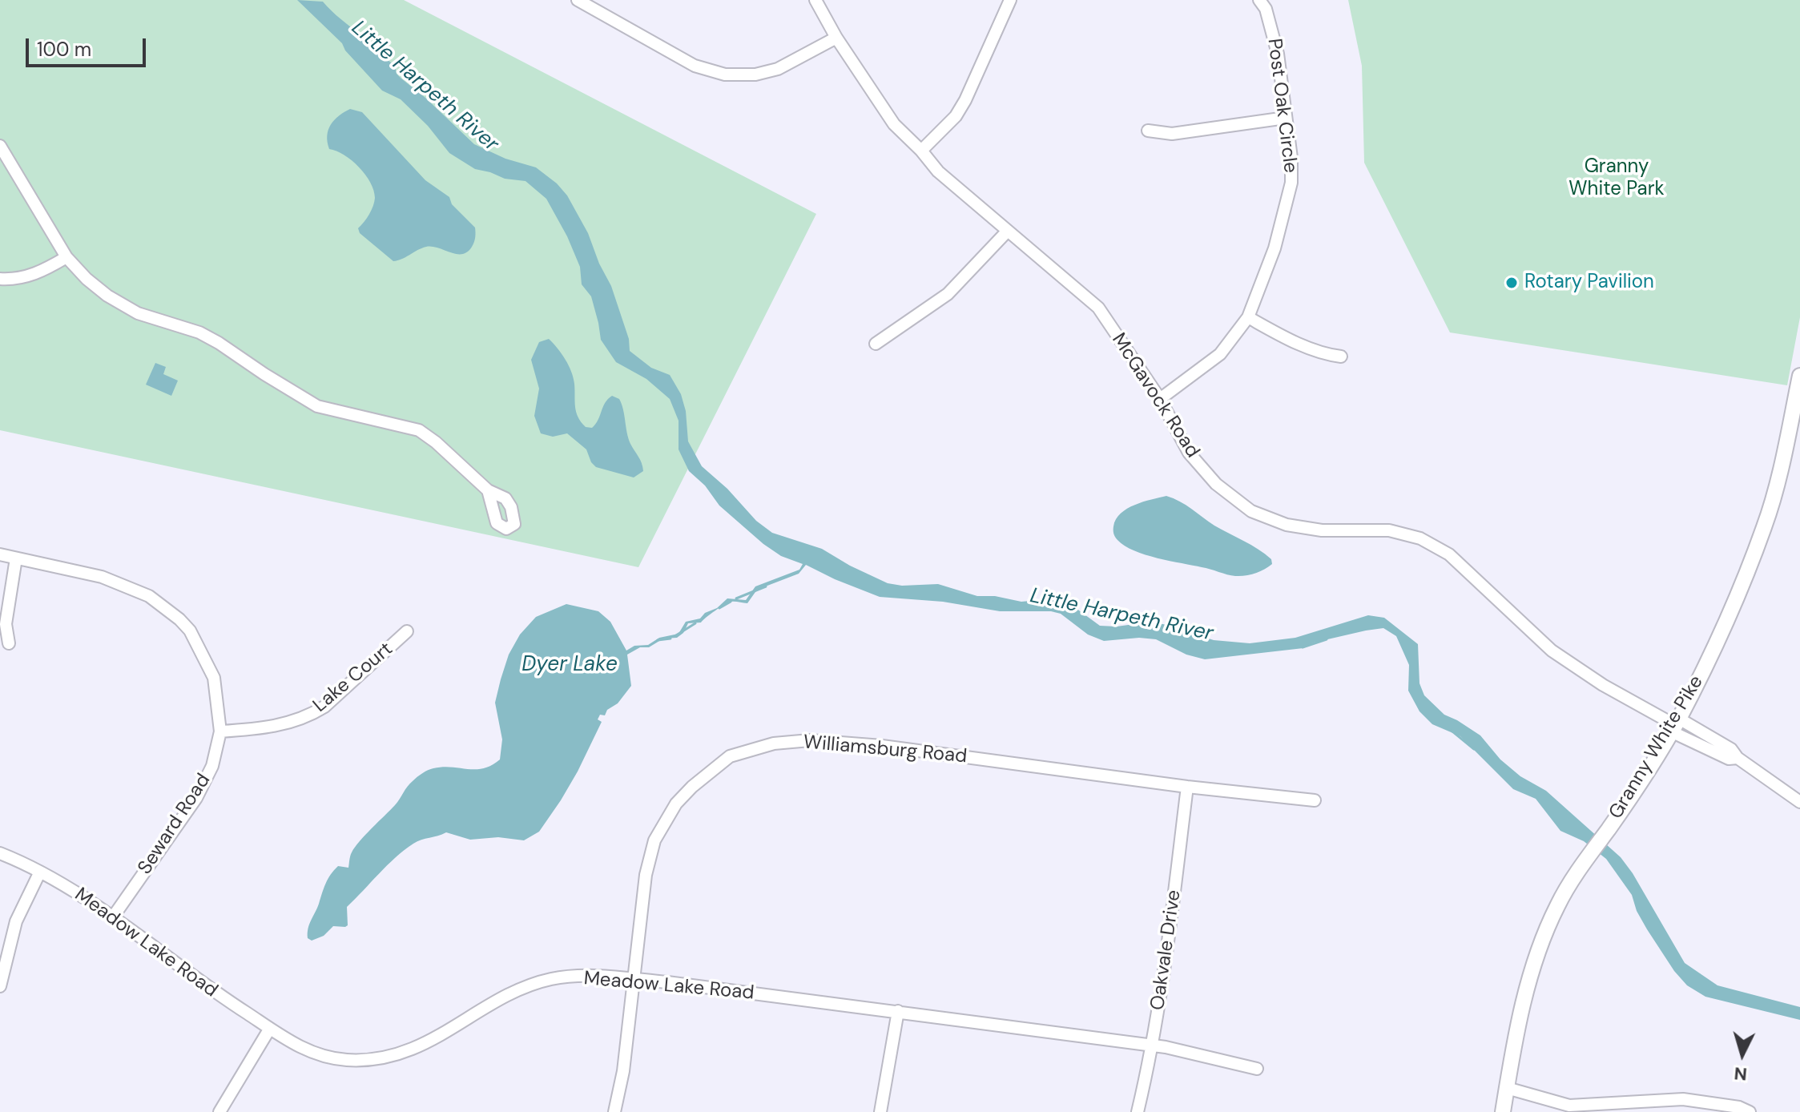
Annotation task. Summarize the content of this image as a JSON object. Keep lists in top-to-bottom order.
{
  "streets": {
    "main road": ["Granny White Pike"],
    "street": [
      "Post Oak Circle",
      "McGavock Road",
      "Lake Court",
      "Williamsburg Road",
      "Seward Road",
      "Meadow Lake Road",
      "Oakvale Drive"
    ]
  },
  "crossings": [
    ["Post Oak Circle", "McGavock Road"],
    ["McGavock Road", "Granny White Pike"],
    ["Lake Court", "Seward Road"],
    ["Williamsburg Road", "Meadow Lake Road"],
    ["Williamsburg Road", "Oakvale Drive"],
    ["Seward Road", "Meadow Lake Road"],
    ["Meadow Lake Road", "Oakvale Drive"]
  ],
  "water": ["Little Harpeth River", "Dyer Lake"],
  "parks": ["Granny White Park"],
  "places": ["Rotary Pavilion"],
  "scale_bar": "100 m",
  "north": "bottom"
}
